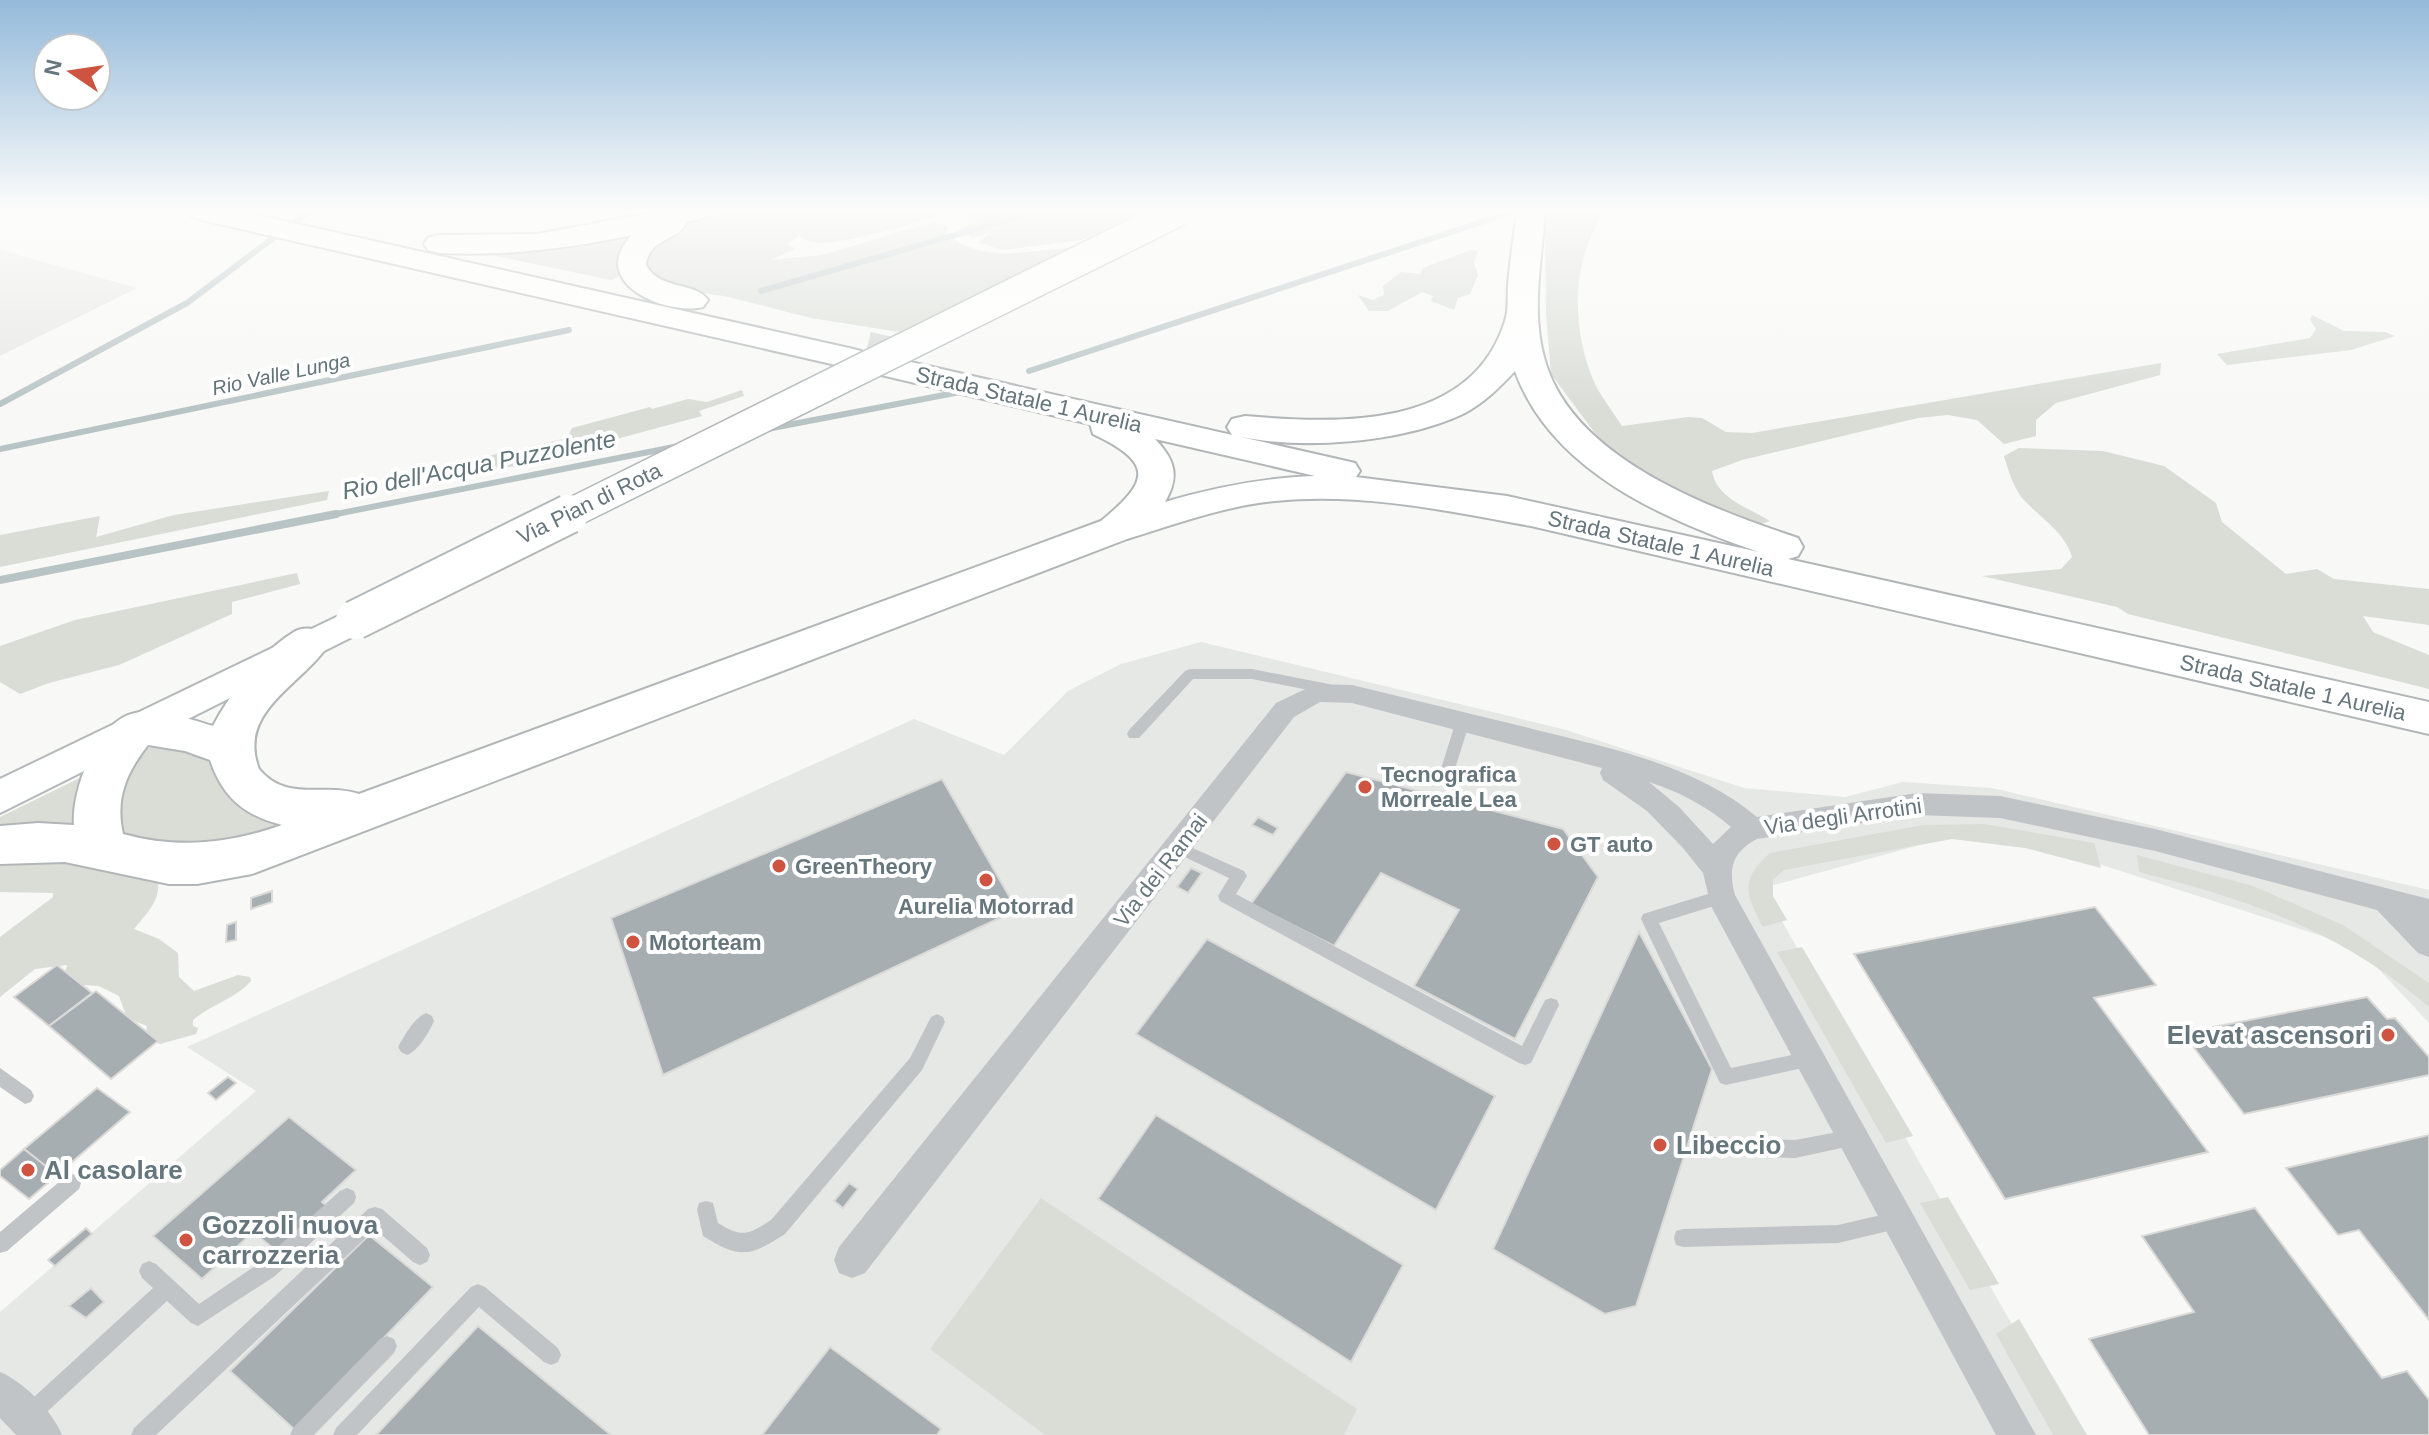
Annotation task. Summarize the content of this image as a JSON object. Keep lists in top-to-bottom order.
{
  "streets": {
    "highway": ["Strada Statale 1 Aurelia"],
    "main road": ["Via Pian di Rota"],
    "street": ["Via degli Arrotini", "Via dei Ramai"]
  },
  "crossings": [
    ["Via degli Arrotini", "Via dei Ramai"]
  ],
  "water": ["Rio Valle Lunga", "Rio dell'Acqua Puzzolente"],
  "places": [
    "Tecnografica Morreale Lea",
    "GT auto",
    "GreenTheory",
    "Aurelia Motorrad",
    "Motorteam",
    "Elevat ascensori",
    "Libeccio",
    "Al casolare",
    "Gozzoli nuova carrozzeria"
  ],
  "north": "left"
}
